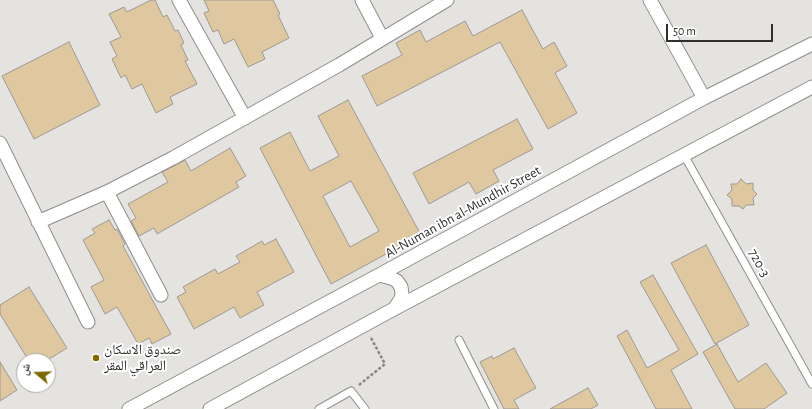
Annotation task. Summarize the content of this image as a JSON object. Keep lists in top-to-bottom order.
{
  "streets": {
    "street": ["Al-Numan ibn al-Mundhir Street"],
    "lane": ["720-3"]
  },
  "places": ["صندوق الاسكان العراقي المقر"],
  "scale_bar": "50 m",
  "north": "left"
}
